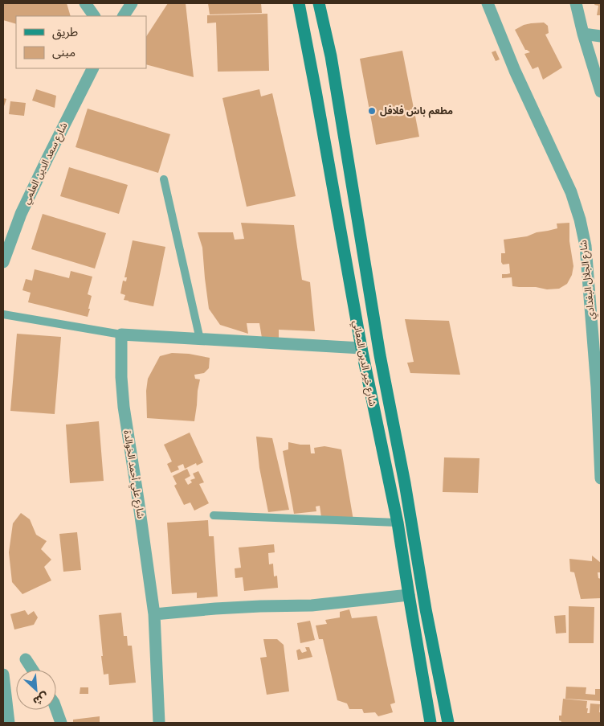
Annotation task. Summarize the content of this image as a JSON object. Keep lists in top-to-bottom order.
{
  "streets": {
    "street": [
      "شارع سعد الدين العلمي",
      "شارع الجلال البغدادي",
      "شارع خير الدين المعاني",
      "شارع علي أحمد الخوالدة"
    ]
  },
  "places": ["مطعم باش فلافل"],
  "legend": ["طريق", "مبنى"],
  "north": "bottom right"
}
